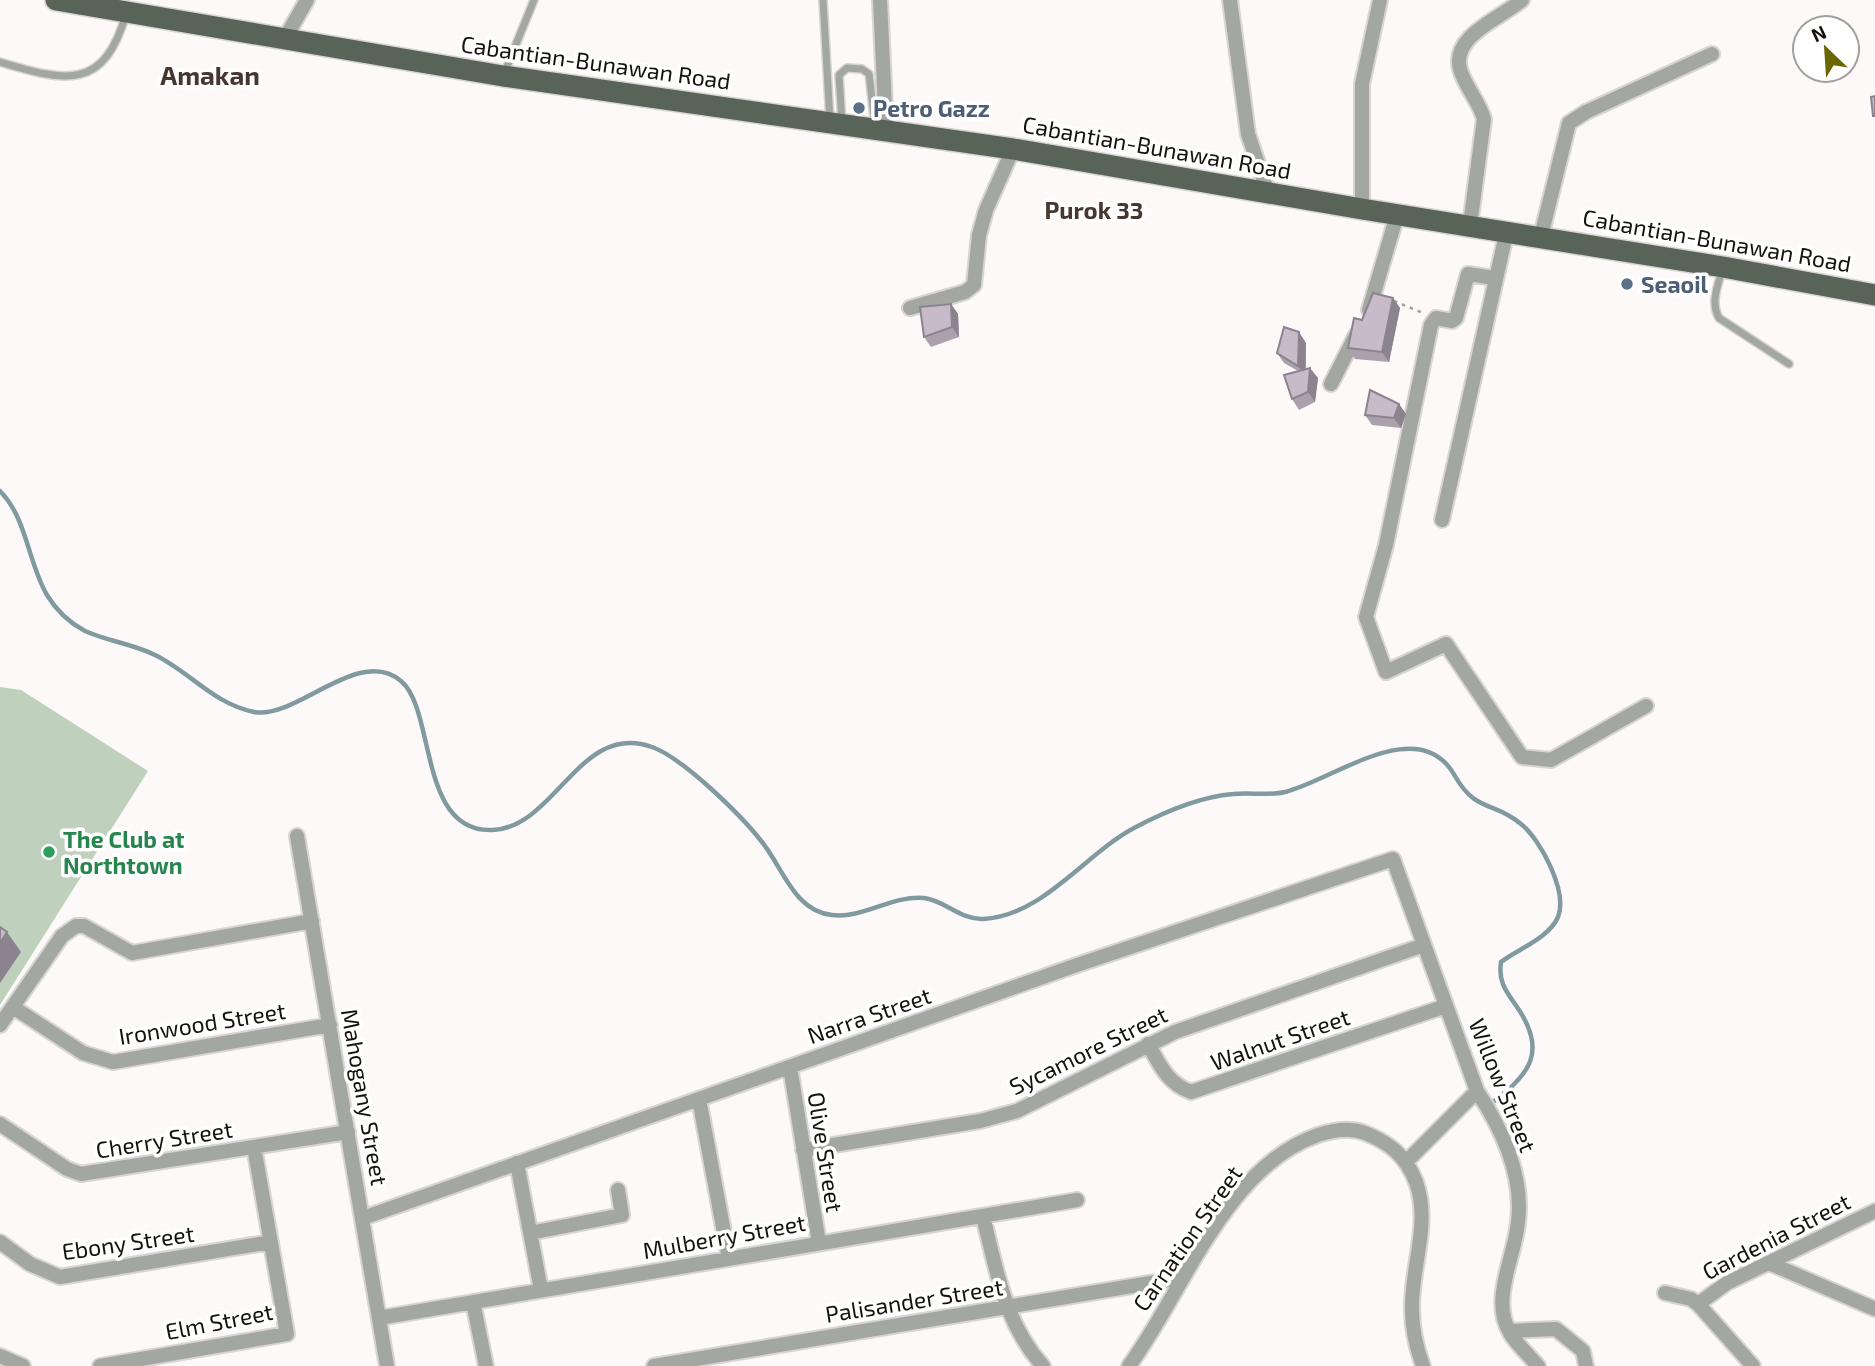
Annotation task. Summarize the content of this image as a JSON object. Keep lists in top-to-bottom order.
{
  "streets": {
    "main road": ["Cabantian-Bunawan Road"],
    "street": [
      "Narra Street",
      "Ironwood Street",
      "Walnut Street",
      "Sycamore Street",
      "Willow Street",
      "Mahogany Street",
      "Cherry Street",
      "Olive Street",
      "Mulberry Street",
      "Gardenia Street",
      "Carnation Street",
      "Ebony Street",
      "Palisander Street",
      "Elm Street"
    ]
  },
  "crossings": [
    ["Narra Street", "Willow Street"],
    ["Narra Street", "Mahogany Street"],
    ["Narra Street", "Olive Street"],
    ["Ironwood Street", "Mahogany Street"],
    ["Walnut Street", "Sycamore Street"],
    ["Walnut Street", "Willow Street"],
    ["Sycamore Street", "Willow Street"],
    ["Sycamore Street", "Olive Street"],
    ["Mahogany Street", "Cherry Street"],
    ["Mahogany Street", "Mulberry Street"],
    ["Cherry Street", "Elm Street"],
    ["Olive Street", "Mulberry Street"],
    ["Carnation Street", "Palisander Street"],
    ["Ebony Street", "Elm Street"]
  ],
  "districts": ["Amakan", "Purok 33"],
  "places": ["Petro Gazz", "Seaoil", "The Club at Northtown"],
  "north": "top left"
}
